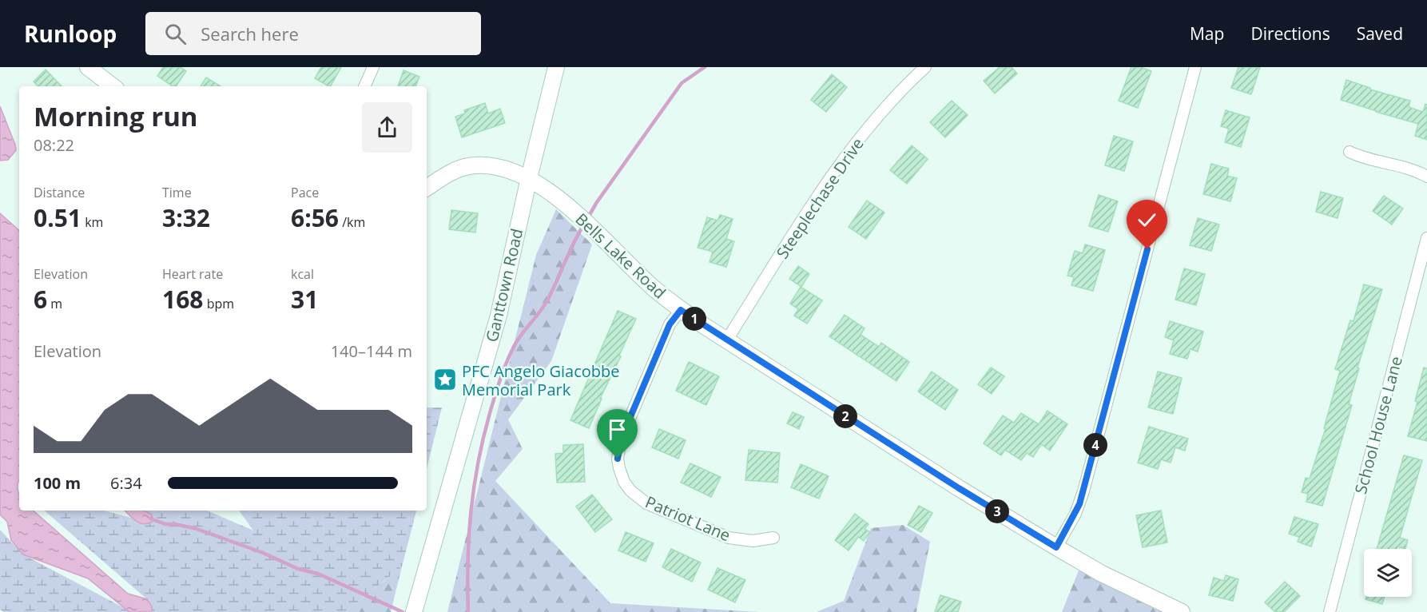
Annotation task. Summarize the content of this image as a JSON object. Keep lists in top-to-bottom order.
{
  "streets": {
    "street": [
      "Steeplechase Drive",
      "Bells Lake Road",
      "Ganttown Road",
      "School House Lane",
      "Patriot Lane"
    ]
  },
  "crossings": [
    ["Steeplechase Drive", "Bells Lake Road"],
    ["Bells Lake Road", "Ganttown Road"],
    ["Bells Lake Road", "Patriot Lane"]
  ],
  "places": {
    "place": ["PFC Angelo Giacobbe Memorial Park"]
  },
  "page": {
    "header": "Runloop",
    "search": "Search here",
    "nav": ["Map", "Directions", "Saved"],
    "heading": ["Morning run", "08:22"],
    "stats": [
      ["Distance", "0.51 km"],
      ["Time", "3:32"],
      ["Pace", "6:56 /km"],
      ["Elevation", "6 m"],
      ["Heart rate", "168 bpm"],
      ["kcal", "31"]
    ],
    "pins": [
      "1",
      "2",
      "4",
      "3"
    ],
    "chart": ["Elevation", "140–144 m"],
    "list": [
      {
        "name": "100 m",
        "note": "6:34"
      }
    ]
  }
}
